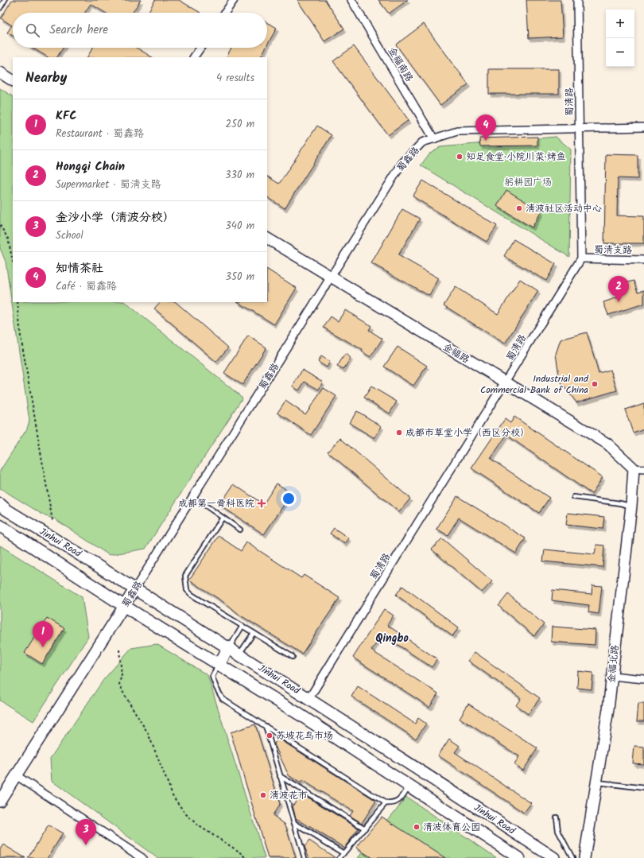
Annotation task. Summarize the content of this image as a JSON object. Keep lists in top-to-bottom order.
{
  "streets": {
    "main road": ["Jinhui Road"],
    "street": [
      "金福南路",
      "蜀清路",
      "蜀鑫路",
      "蜀清支路",
      "金福路",
      "金福北路"
    ]
  },
  "crossings": [
    ["金福南路", "蜀鑫路"],
    ["蜀清路", "蜀鑫路"],
    ["蜀清路", "蜀清支路"],
    ["蜀清路", "金福路"],
    ["蜀清路", "Jinhui Road"],
    ["蜀鑫路", "金福路"],
    ["蜀鑫路", "Jinhui Road"],
    ["金福路", "金福北路"]
  ],
  "districts": ["Qingbo"],
  "parks": ["躬耕园广场"],
  "places": {
    "other": [
      "知足食堂·小院川菜·烤鱼",
      "清波社区活动中心",
      "Industrial and Commercial Bank of China",
      "成都市草堂小学（西区分校）",
      "苏坡花鸟市场",
      "清波花市",
      "清波体育公园"
    ],
    "health": ["成都第一骨科医院"]
  },
  "page": {
    "map_buttons": ["+", "−"],
    "search": "Search here",
    "heading": ["Nearby", "4 results"],
    "list": [
      {
        "mark": "1",
        "name": "KFC",
        "note": "Restaurant · 蜀鑫路",
        "value": "250 m"
      },
      {
        "mark": "2",
        "name": "Hongqi Chain",
        "note": "Supermarket · 蜀清支路",
        "value": "330 m"
      },
      {
        "mark": "3",
        "name": "金沙小学（清波分校）",
        "note": "School",
        "value": "340 m"
      },
      {
        "mark": "4",
        "name": "知情茶社",
        "note": "Café · 蜀鑫路",
        "value": "350 m"
      }
    ],
    "pins": [
      "4",
      "2",
      "1",
      "3"
    ]
  }
}
